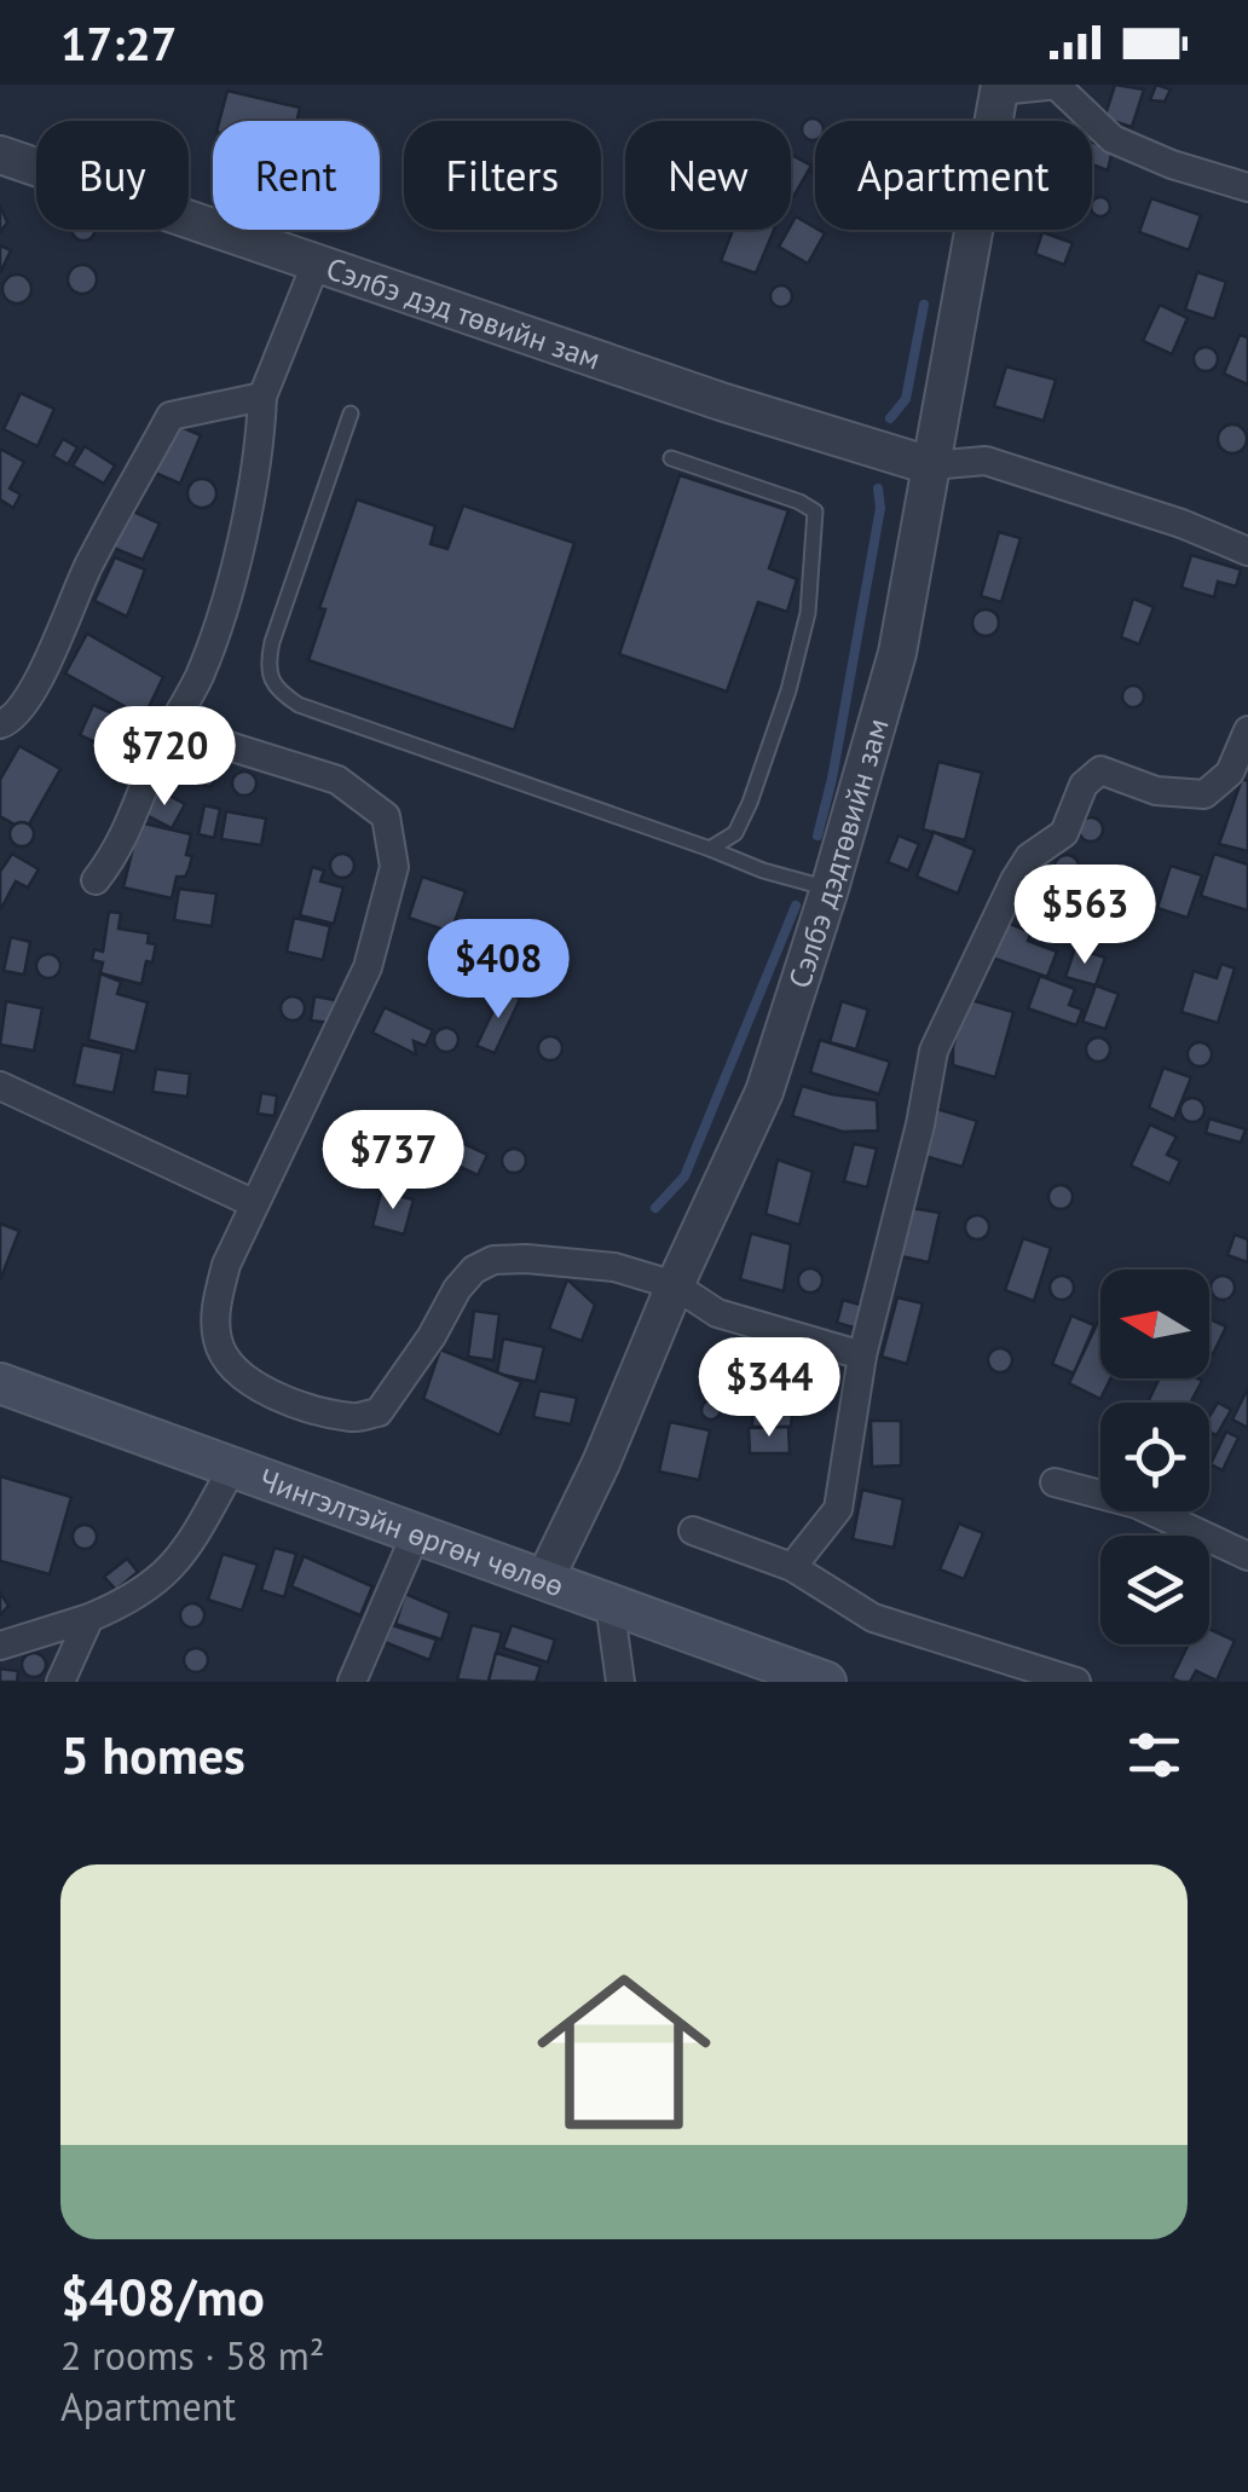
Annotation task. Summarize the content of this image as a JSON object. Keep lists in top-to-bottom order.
{
  "streets": {
    "main road": ["Чингэлтэйн өргөн чөлөө"],
    "street": ["Сэлбэ дэд төвийн зам", "Сэлбэ дэдтөвийн зам"]
  },
  "crossings": [
    ["Сэлбэ дэд төвийн зам", "Сэлбэ дэдтөвийн зам"],
    ["Сэлбэ дэдтөвийн зам", "Чингэлтэйн өргөн чөлөө"]
  ],
  "north": "left",
  "page": {
    "status": "17:27",
    "chip": [
      "Buy",
      "Rent",
      "Filters",
      "New",
      "Apartment"
    ],
    "price": [
      "$720",
      "$563",
      "$408",
      "$737",
      "$344"
    ],
    "heading": "5 homes",
    "list": [
      {
        "name": "$408/mo",
        "note": "2 rooms · 58 m² · Apartment"
      }
    ]
  }
}
